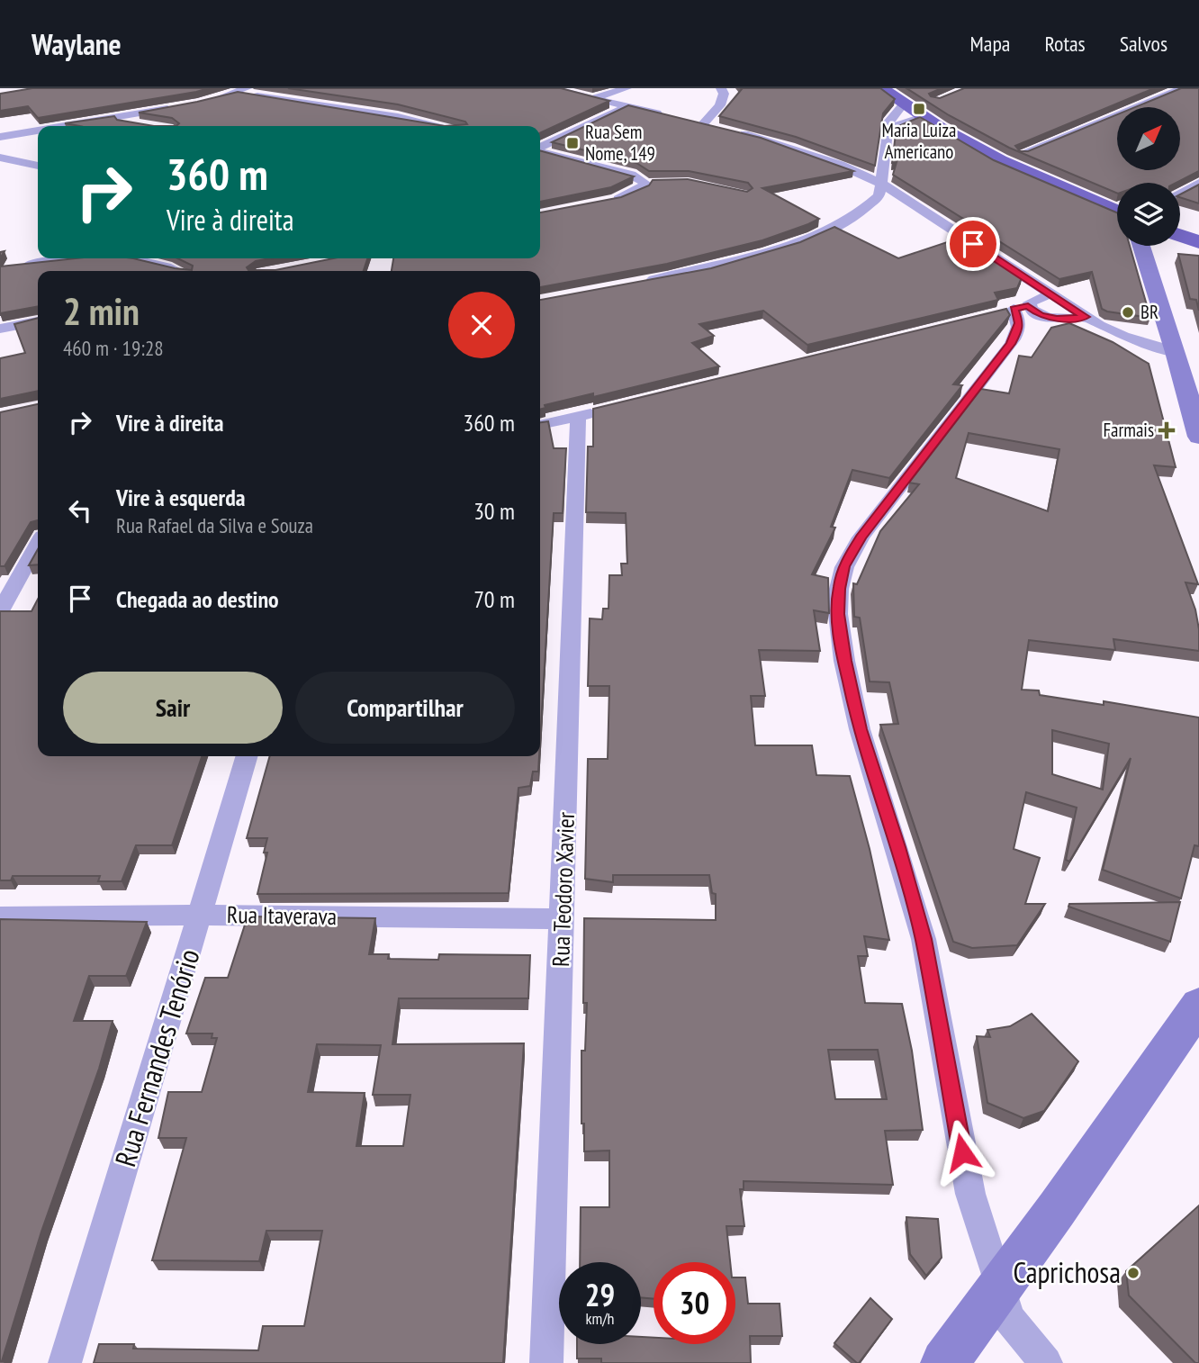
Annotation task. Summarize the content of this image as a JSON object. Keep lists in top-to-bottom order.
{
  "streets": {
    "street": ["Rua Teodoro Xavier", "Rua Itaverava", "Rua Fernandes Tenório"]
  },
  "crossings": [
    ["Rua Teodoro Xavier", "Rua Itaverava"],
    ["Rua Itaverava", "Rua Fernandes Tenório"]
  ],
  "places": {
    "transit": ["Maria Luiza Americano", "Rua Sem Nome, 149"],
    "other": ["BR", "Caprichosa"],
    "health": ["Farmais"]
  },
  "north": "top right",
  "page": {
    "header": "Waylane",
    "nav": ["Mapa", "Rotas", "Salvos"],
    "turn": ["360 m", "Vire à direita"],
    "heading": ["2 min", "460 m · 19:28"],
    "list": [
      {
        "name": "Vire à direita",
        "value": "360 m"
      },
      {
        "name": "Vire à esquerda",
        "note": "Rua Rafael da Silva e Souza",
        "value": "30 m"
      },
      {
        "name": "Chegada ao destino",
        "value": "70 m"
      }
    ],
    "buttons": ["Sair", "Compartilhar"],
    "speed": "29 km/h",
    "limit": "30"
  }
}
